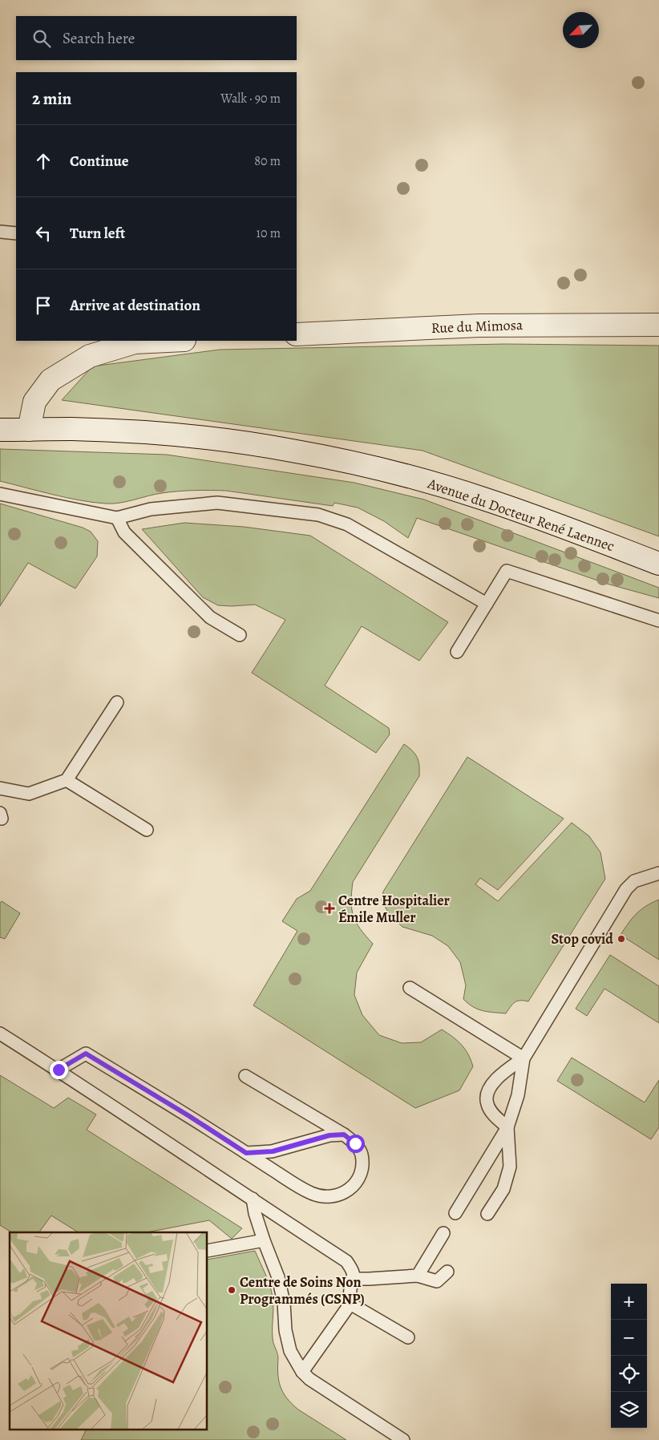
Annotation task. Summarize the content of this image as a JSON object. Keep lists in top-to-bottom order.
{
  "streets": {
    "main road": ["Rue du Mimosa", "Avenue du Docteur René Laennec"]
  },
  "places": {
    "health": ["Centre Hospitalier Émile Muller"],
    "other": ["Stop covid", "Centre de Soins Non Programmés (CSNP)"]
  },
  "north": "bottom left",
  "page": {
    "search": "Search here",
    "heading": ["2 min", "Walk · 90 m"],
    "list": [
      ["Continue", "80 m"],
      ["Turn left", "10 m"],
      "Arrive at destination"
    ],
    "map_buttons": ["+", "−"]
  }
}
